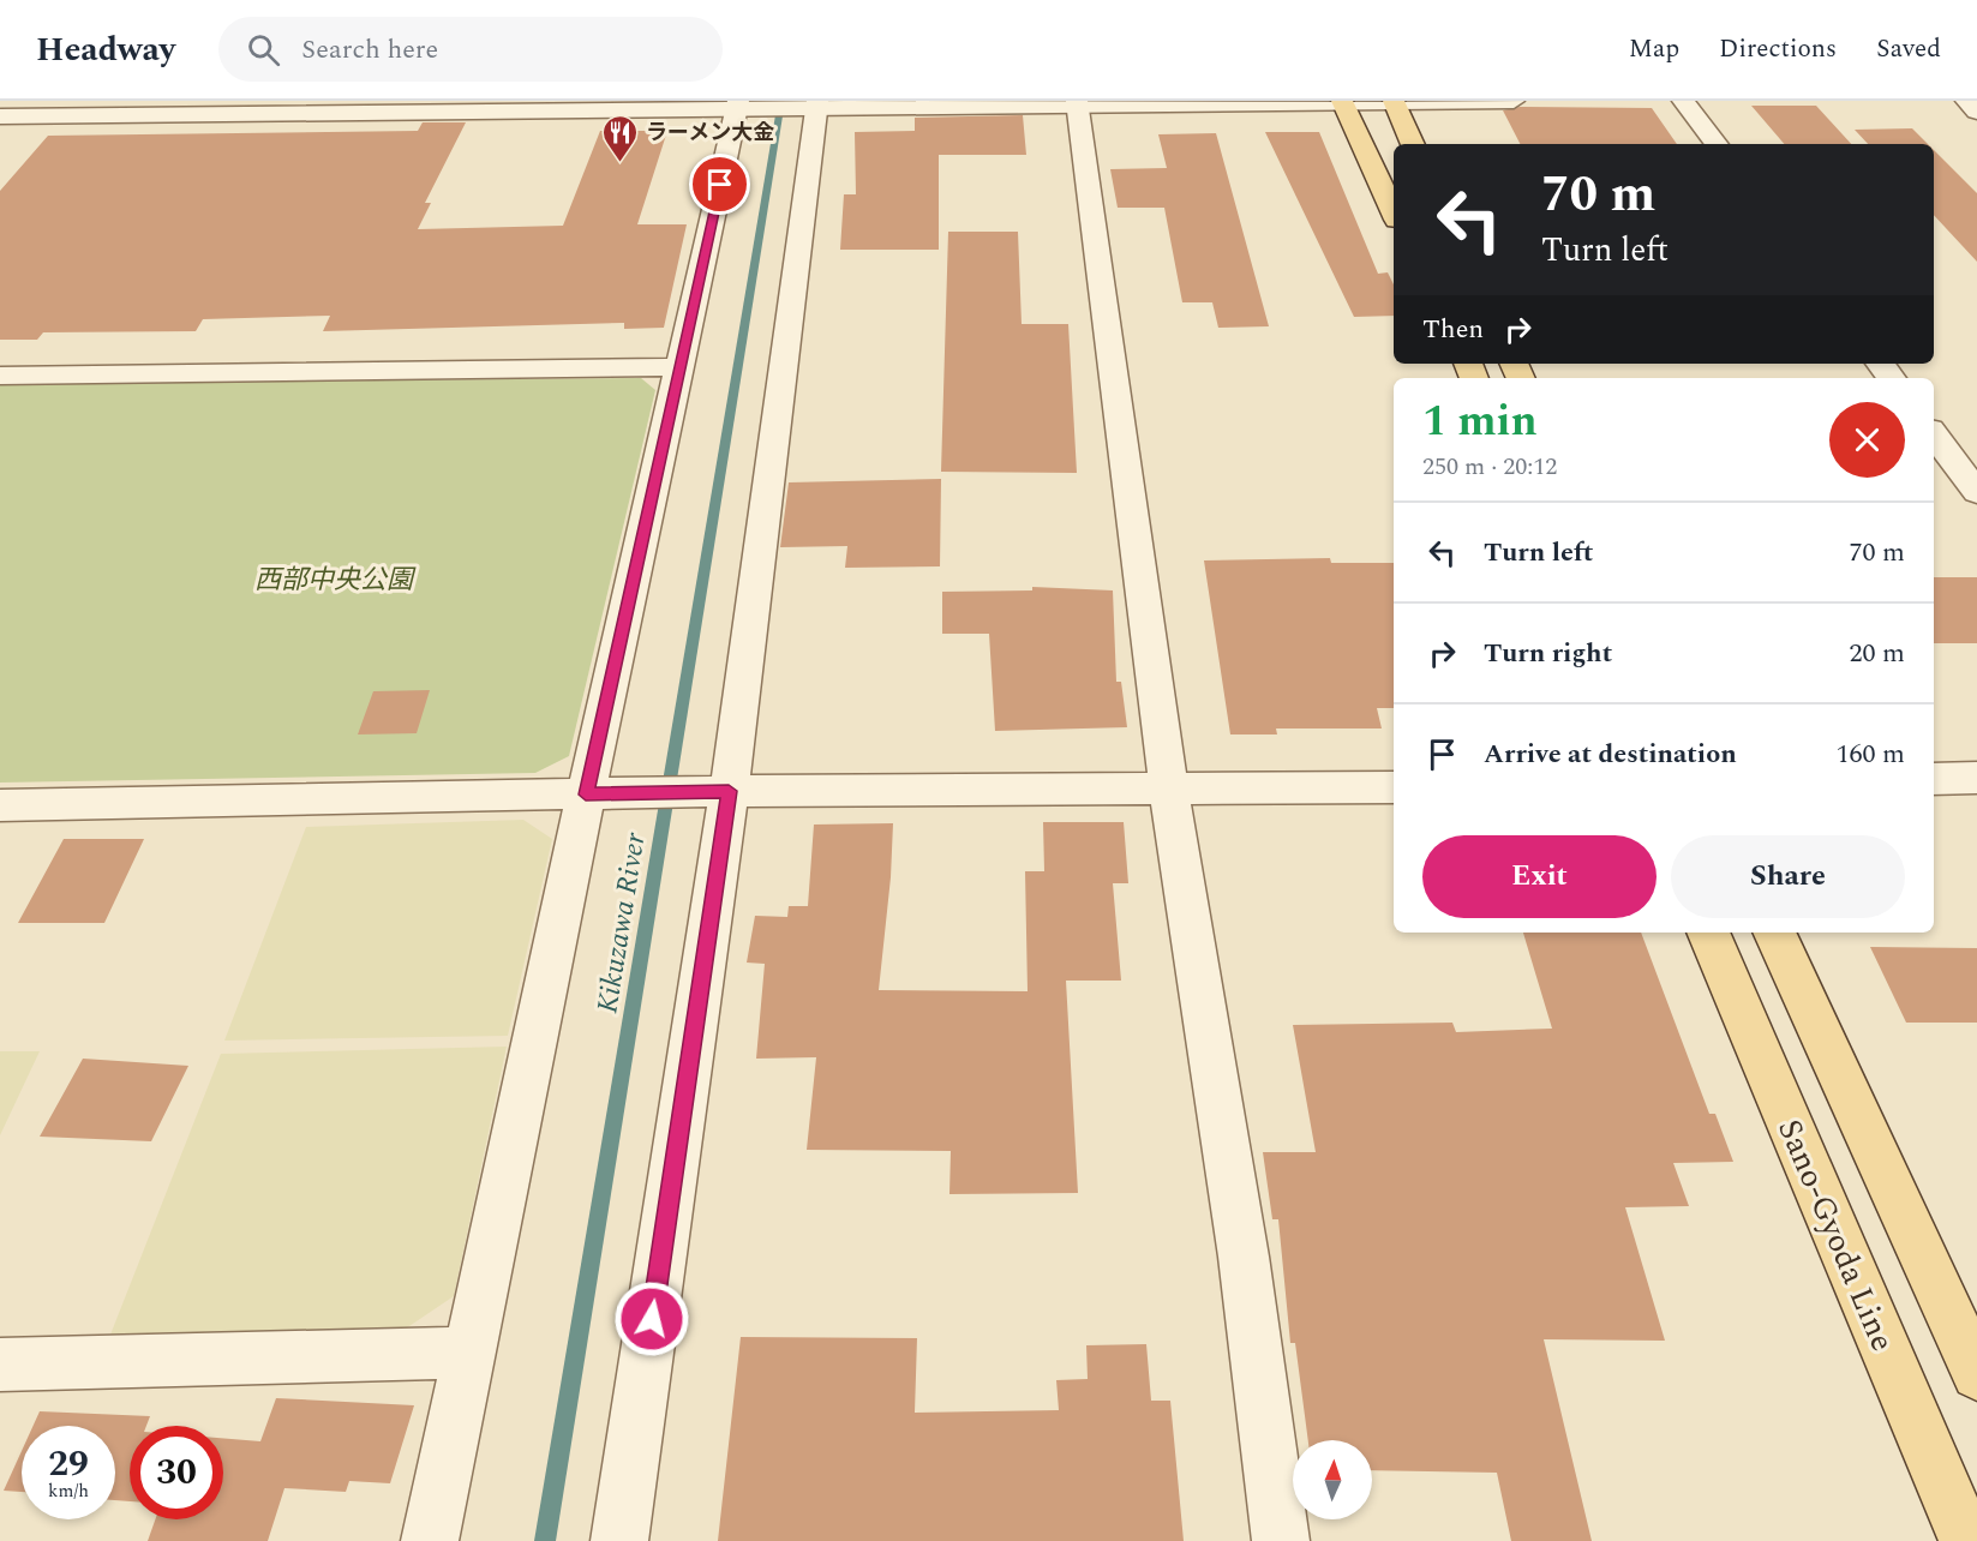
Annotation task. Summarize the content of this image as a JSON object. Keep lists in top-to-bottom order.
{
  "streets": {
    "main road": ["Sano-Gyoda Line"]
  },
  "water": ["Kikuzawa River"],
  "parks": ["西部中央公園"],
  "places": {
    "restaurant": ["ラーメン大金"]
  },
  "north": "top",
  "page": {
    "header": "Headway",
    "search": "Search here",
    "nav": ["Map", "Directions", "Saved"],
    "turn": ["70 m", "Turn left"],
    "then": "Then",
    "heading": ["1 min", "250 m · 20:12"],
    "list": [
      {
        "name": "Turn left",
        "value": "70 m"
      },
      {
        "name": "Turn right",
        "value": "20 m"
      },
      {
        "name": "Arrive at destination",
        "value": "160 m"
      }
    ],
    "buttons": ["Exit", "Share"],
    "speed": "29 km/h",
    "limit": "30"
  }
}
